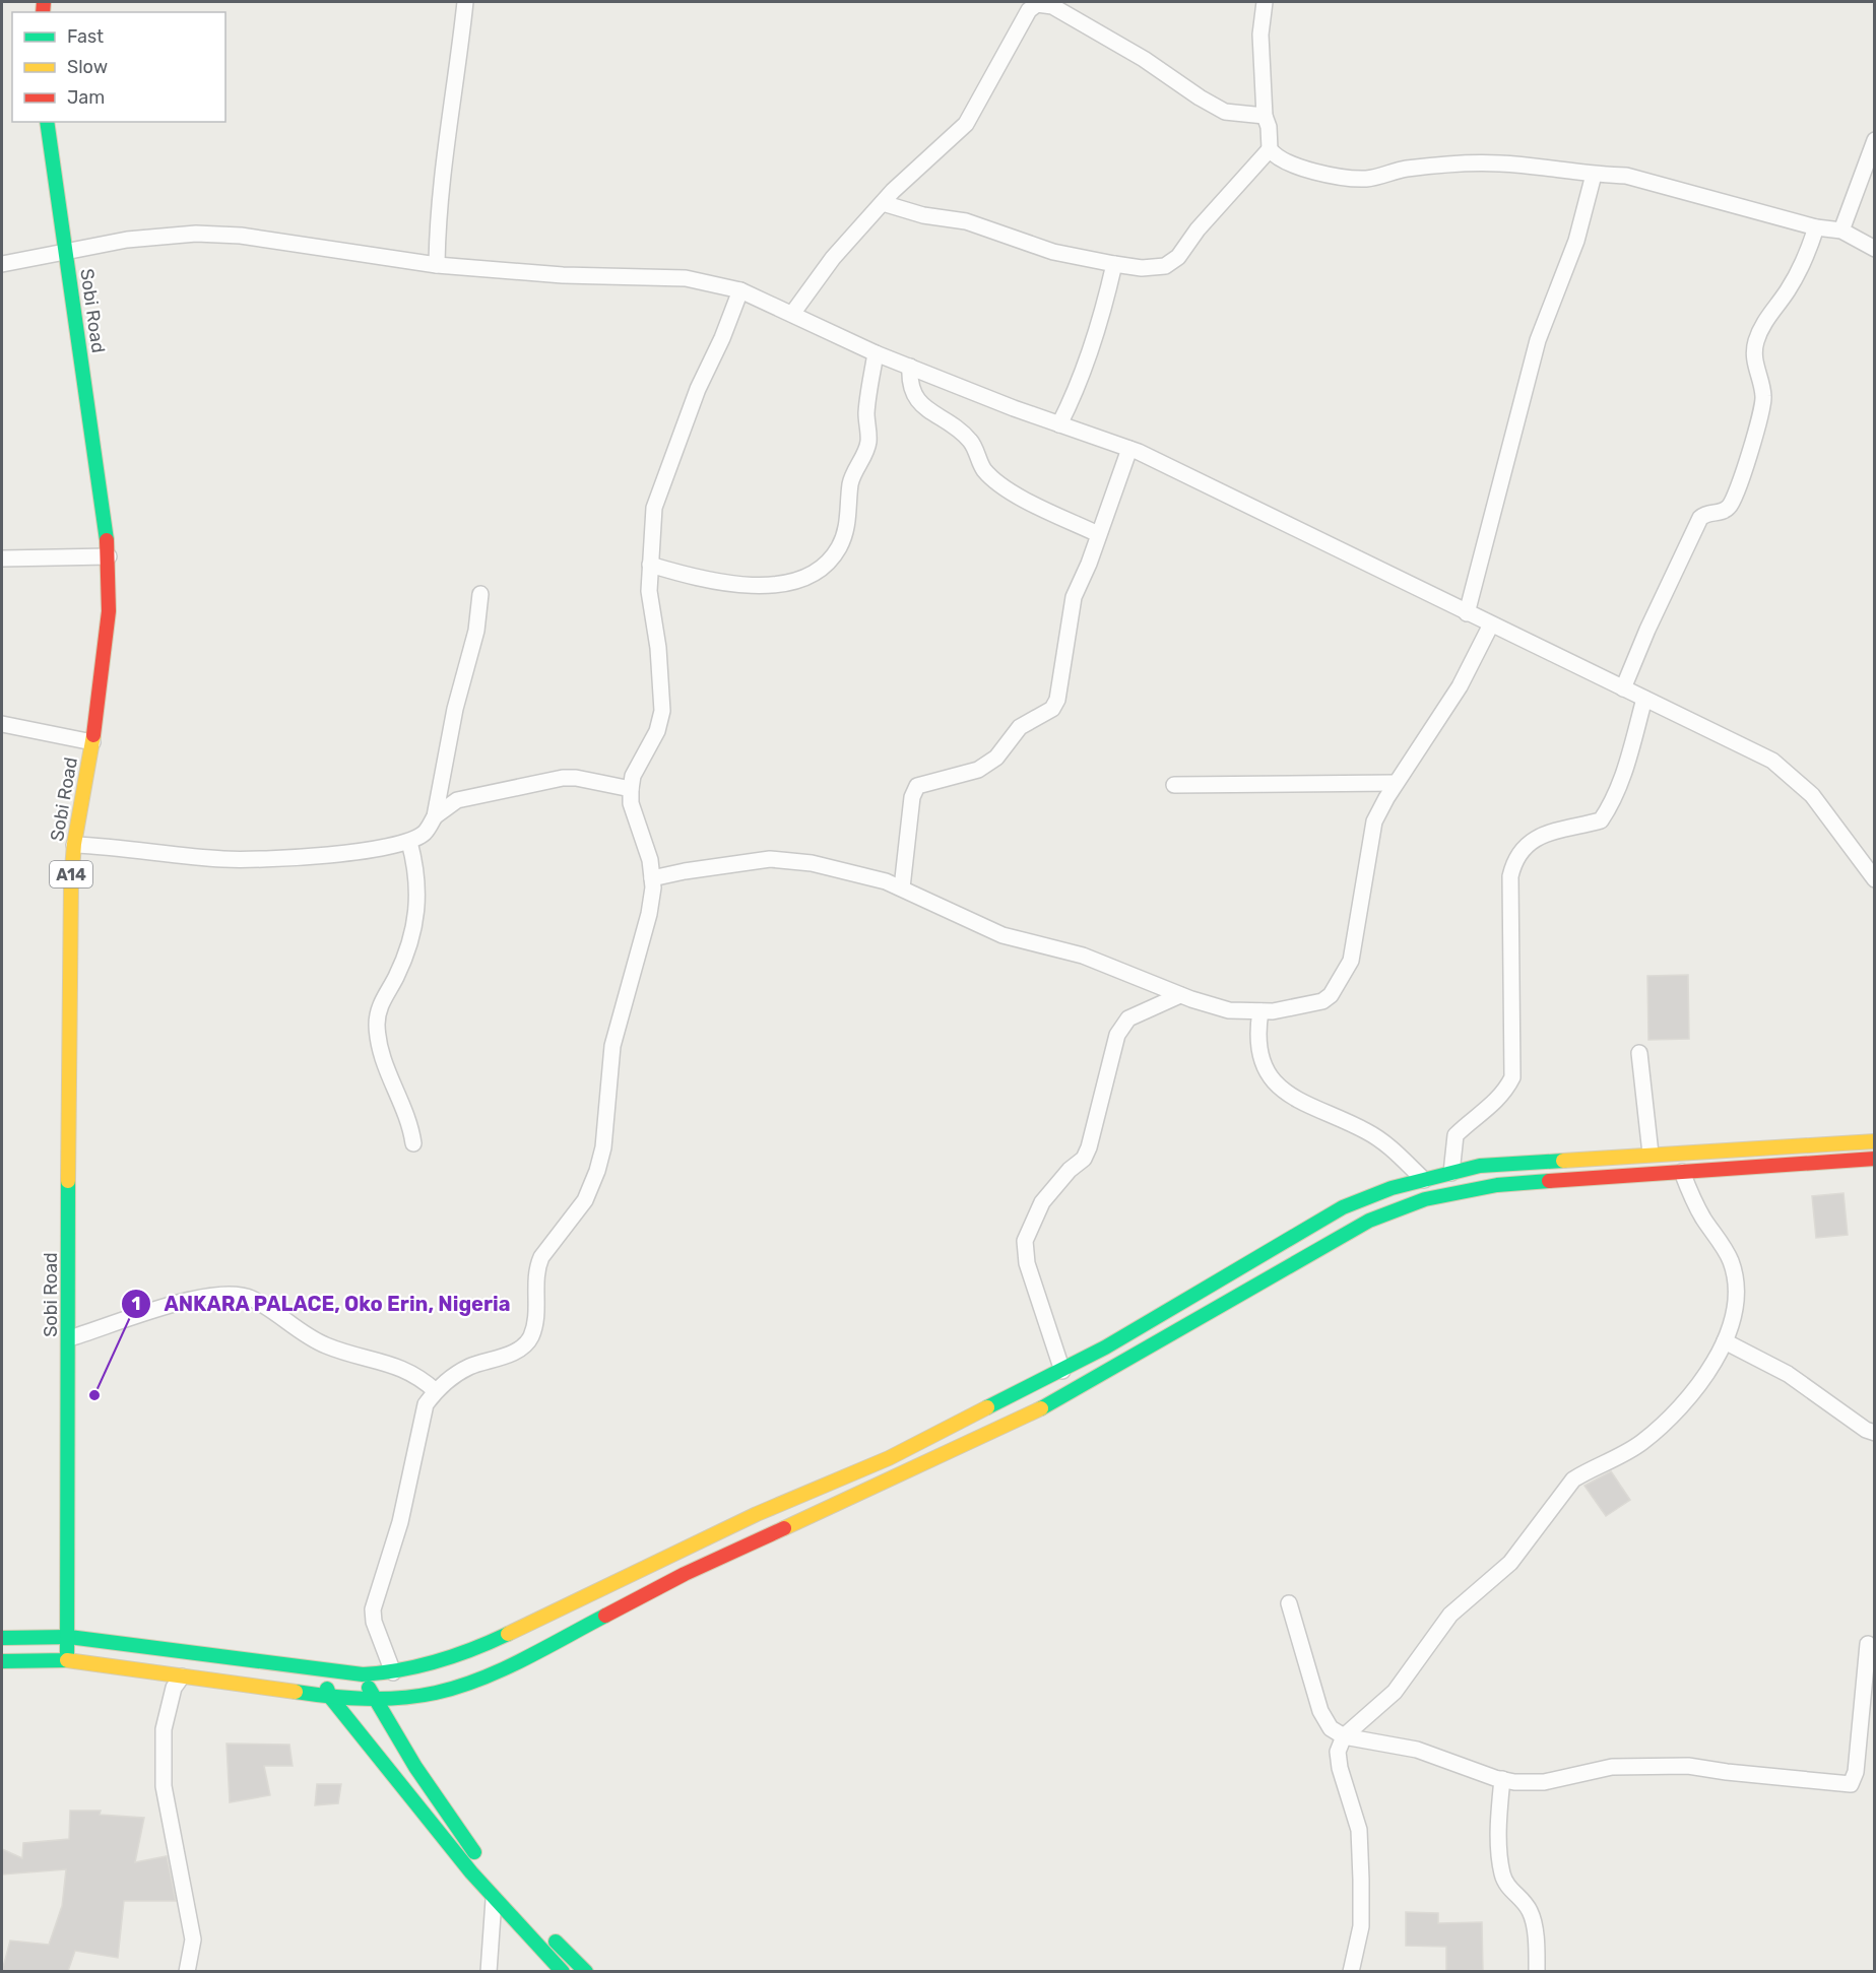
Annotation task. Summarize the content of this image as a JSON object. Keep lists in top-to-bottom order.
{
  "streets": {
    "main road": ["Sobi Road", "A14"]
  },
  "crossings": [
    ["Sobi Road", "A14"]
  ],
  "places": ["ANKARA PALACE, Oko Erin, Nigeria"],
  "legend": ["Fast", "Slow", "Jam"]
}
